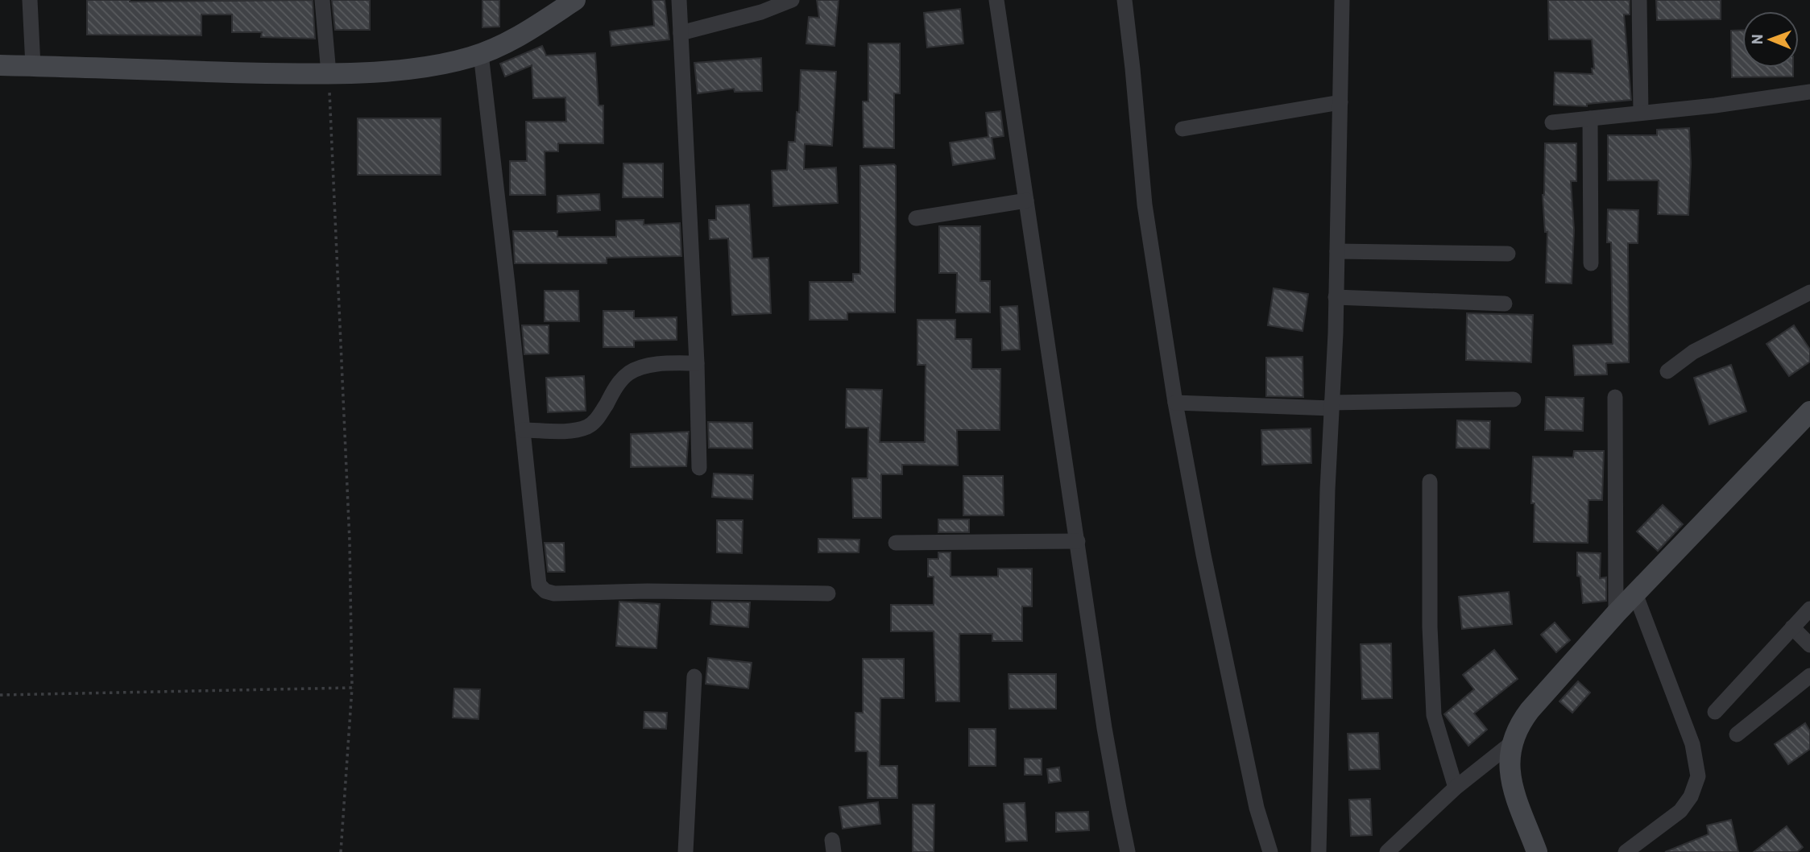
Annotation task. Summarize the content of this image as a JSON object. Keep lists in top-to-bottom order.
{
  "north": "left"
}
